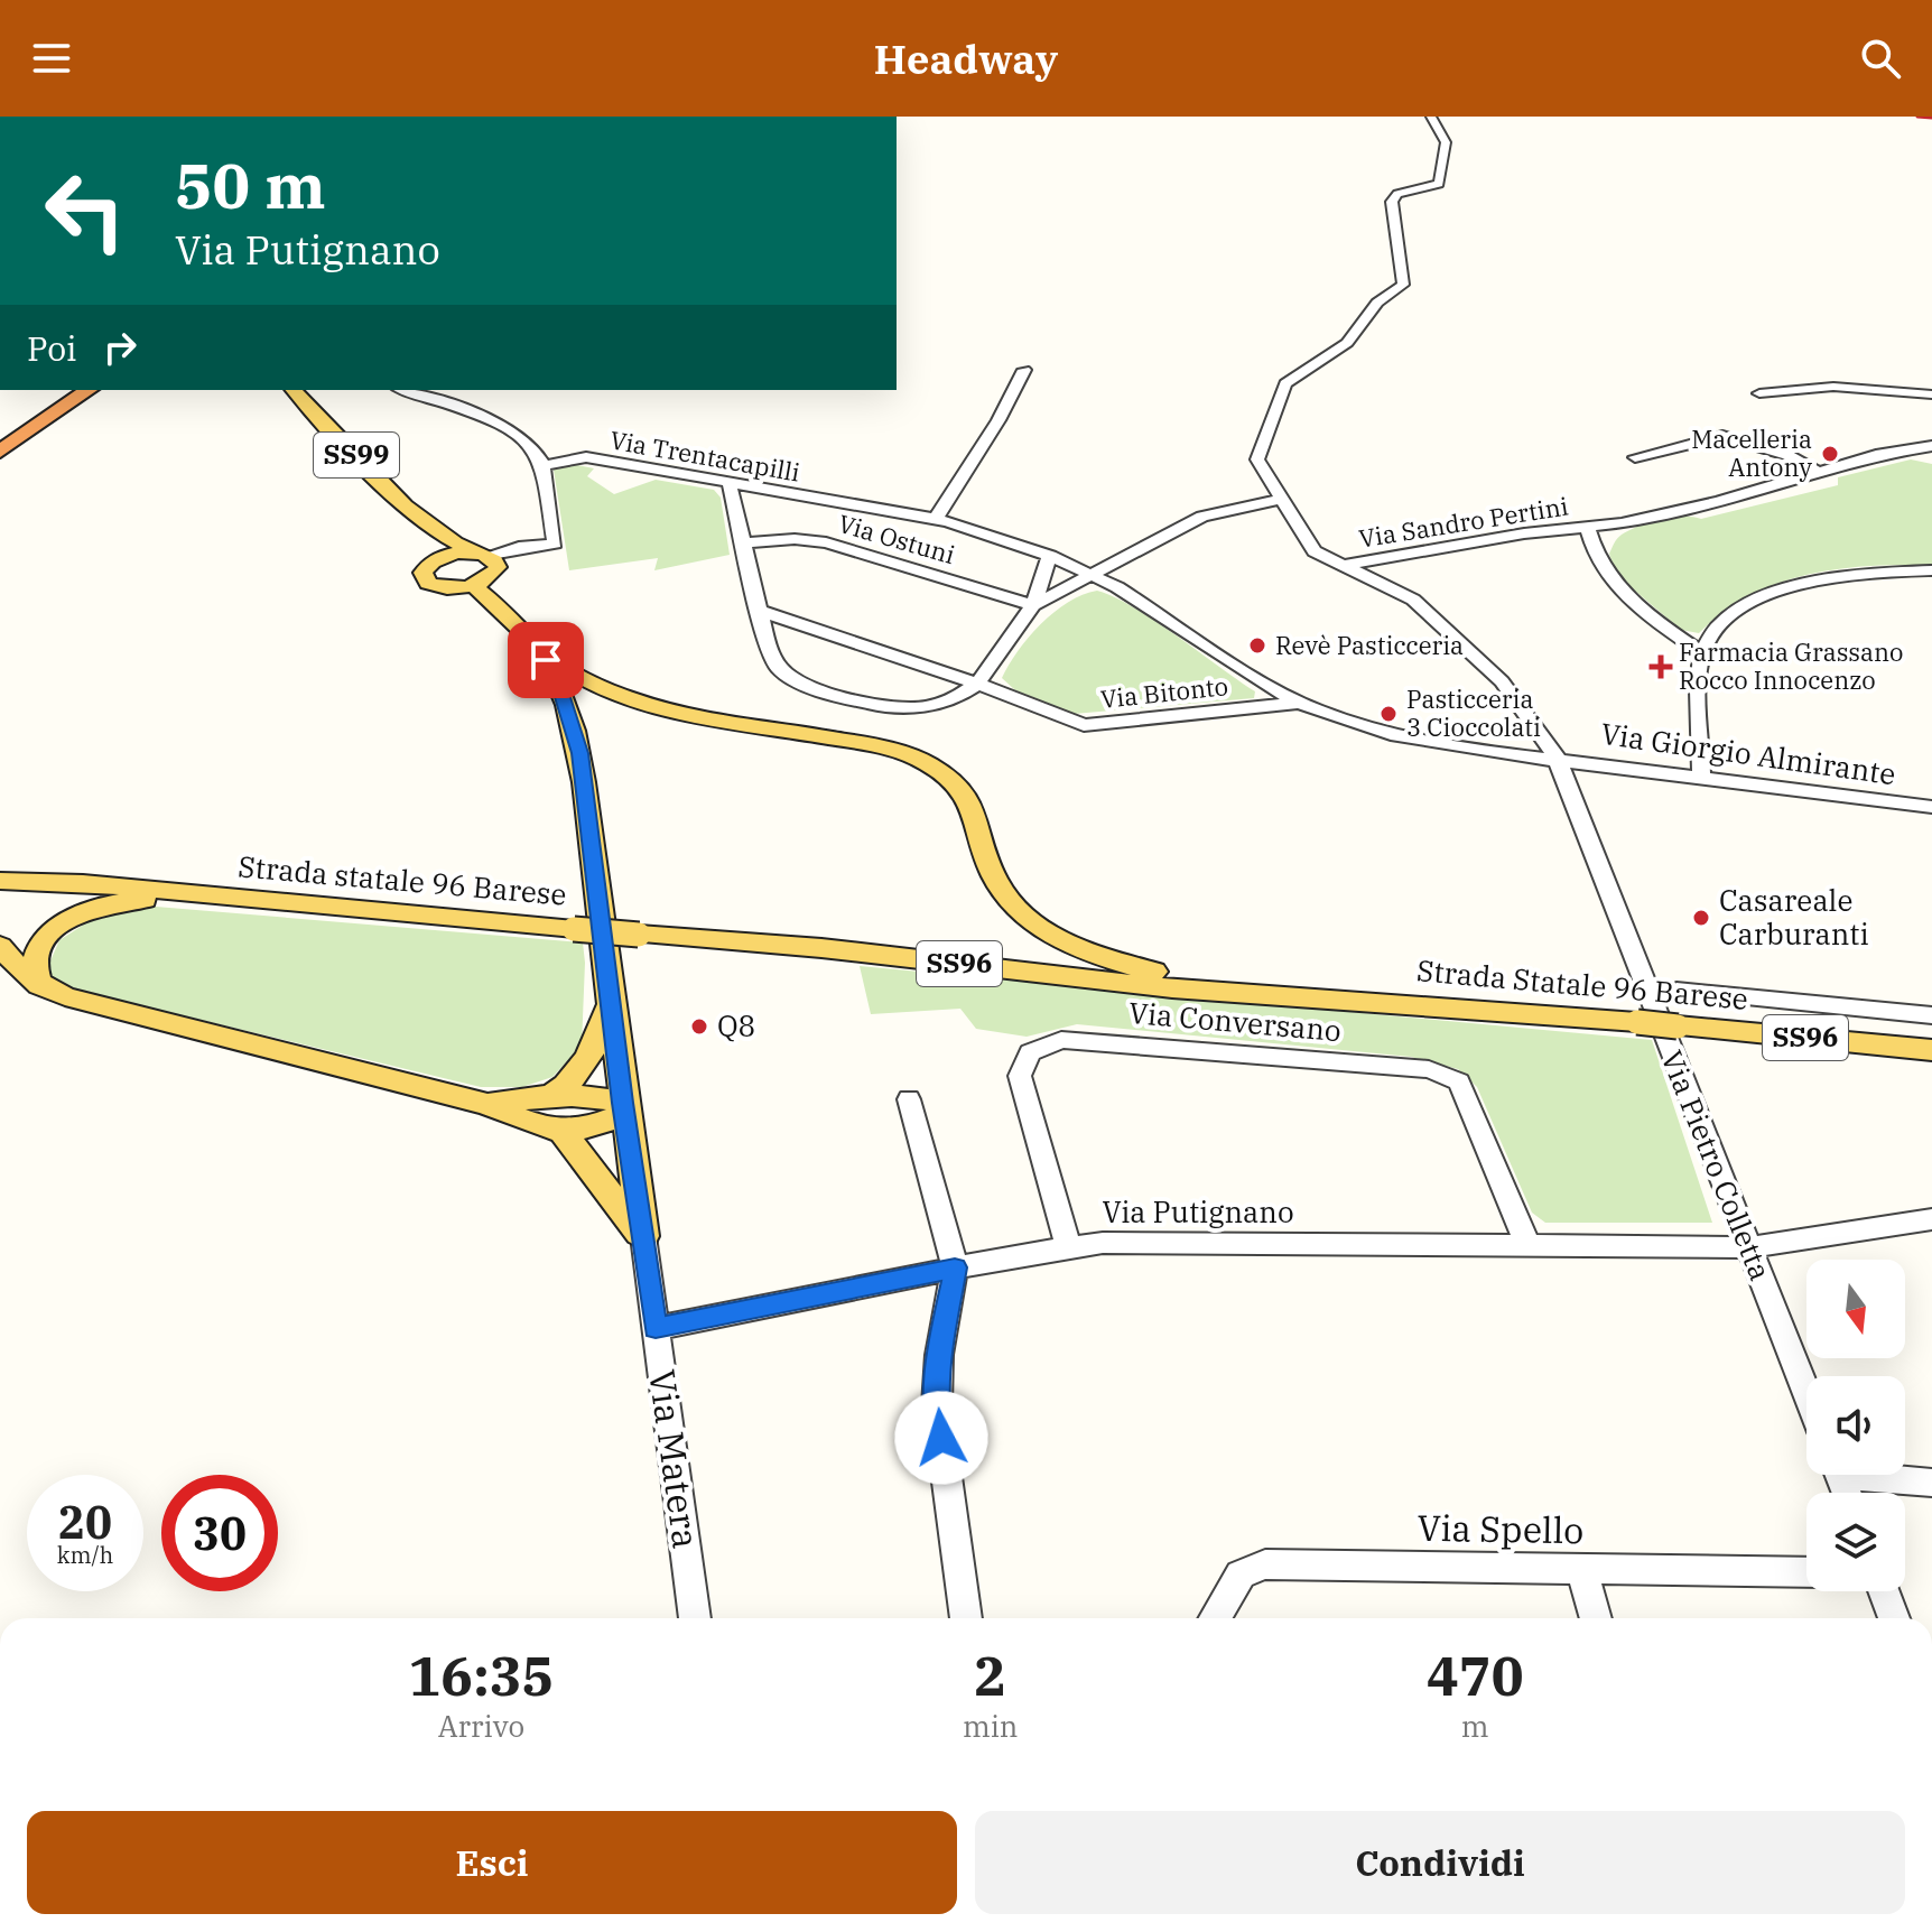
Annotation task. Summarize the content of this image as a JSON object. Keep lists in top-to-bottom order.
{
  "streets": {
    "main road": [
      "SS99",
      "Strada statale 96 Barese",
      "SS96",
      "Strada Statale 96 Barese"
    ],
    "street": [
      "Via Trentacapilli",
      "Via Sandro Pertini",
      "Via Ostuni",
      "Via Bitonto",
      "Via Giorgio Almirante",
      "Via Conversano",
      "Via Pietro Colletta",
      "Via Putignano",
      "Via Matera",
      "Via Spello"
    ]
  },
  "crossings": [
    ["SS99", "Via Matera"],
    ["Via Trentacapilli", "Via Bitonto"],
    ["Via Trentacapilli", "Via Giorgio Almirante"],
    ["Via Sandro Pertini", "Via Pietro Colletta"],
    ["Via Bitonto", "Via Giorgio Almirante"],
    ["Via Giorgio Almirante", "Via Pietro Colletta"],
    ["Strada statale 96 Barese", "Strada Statale 96 Barese"],
    ["Via Conversano", "Via Putignano"],
    ["Via Pietro Colletta", "Via Putignano"],
    ["Via Putignano", "Via Matera"]
  ],
  "places": {
    "other": [
      "Macelleria Antony",
      "Revè Pasticceria",
      "Pasticceria 3 Cioccolati",
      "Casareale Carburanti",
      "Q8"
    ],
    "health": ["Farmacia Grassano Rocco Innocenzo"]
  },
  "north": "bottom",
  "page": {
    "header": "Headway",
    "turn": ["50 m", "Via Putignano"],
    "then": "Poi",
    "speed": "20 km/h",
    "limit": "30",
    "eta": [
      "16:35",
      "Arrivo",
      "2",
      "min",
      "470",
      "m"
    ],
    "buttons": ["Esci", "Condividi"]
  }
}
